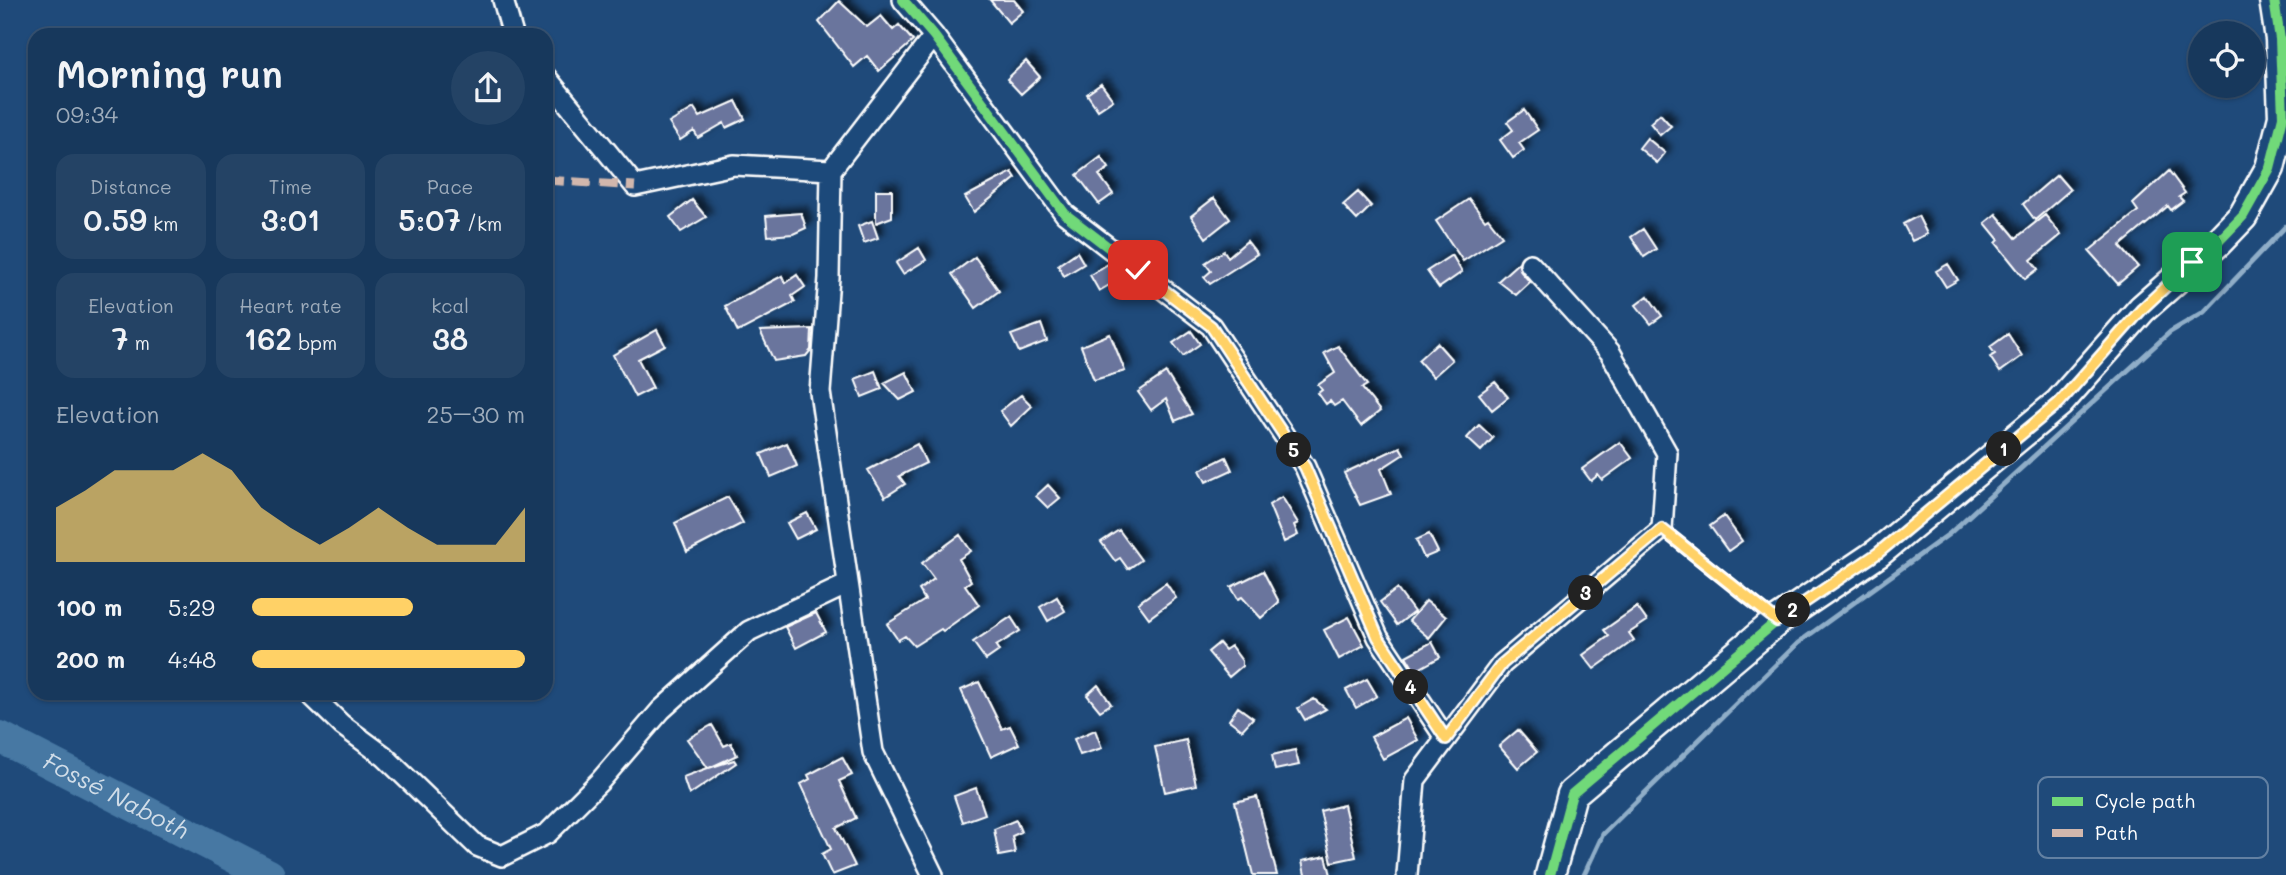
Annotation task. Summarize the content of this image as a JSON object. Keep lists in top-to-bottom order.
{
  "water": ["Fossé Naboth"],
  "legend": ["Cycle path", "Path"],
  "page": {
    "heading": ["Morning run", "09:34"],
    "stats": [
      ["Distance", "0.59 km"],
      ["Time", "3:01"],
      ["Pace", "5:07 /km"],
      ["Elevation", "7 m"],
      ["Heart rate", "162 bpm"],
      ["kcal", "38"]
    ],
    "chart": ["Elevation", "25–30 m"],
    "pins": [
      "1",
      "5",
      "3",
      "2",
      "4"
    ],
    "list": [
      {
        "name": "100 m",
        "note": "5:29"
      },
      {
        "name": "200 m",
        "note": "4:48"
      }
    ]
  }
}
